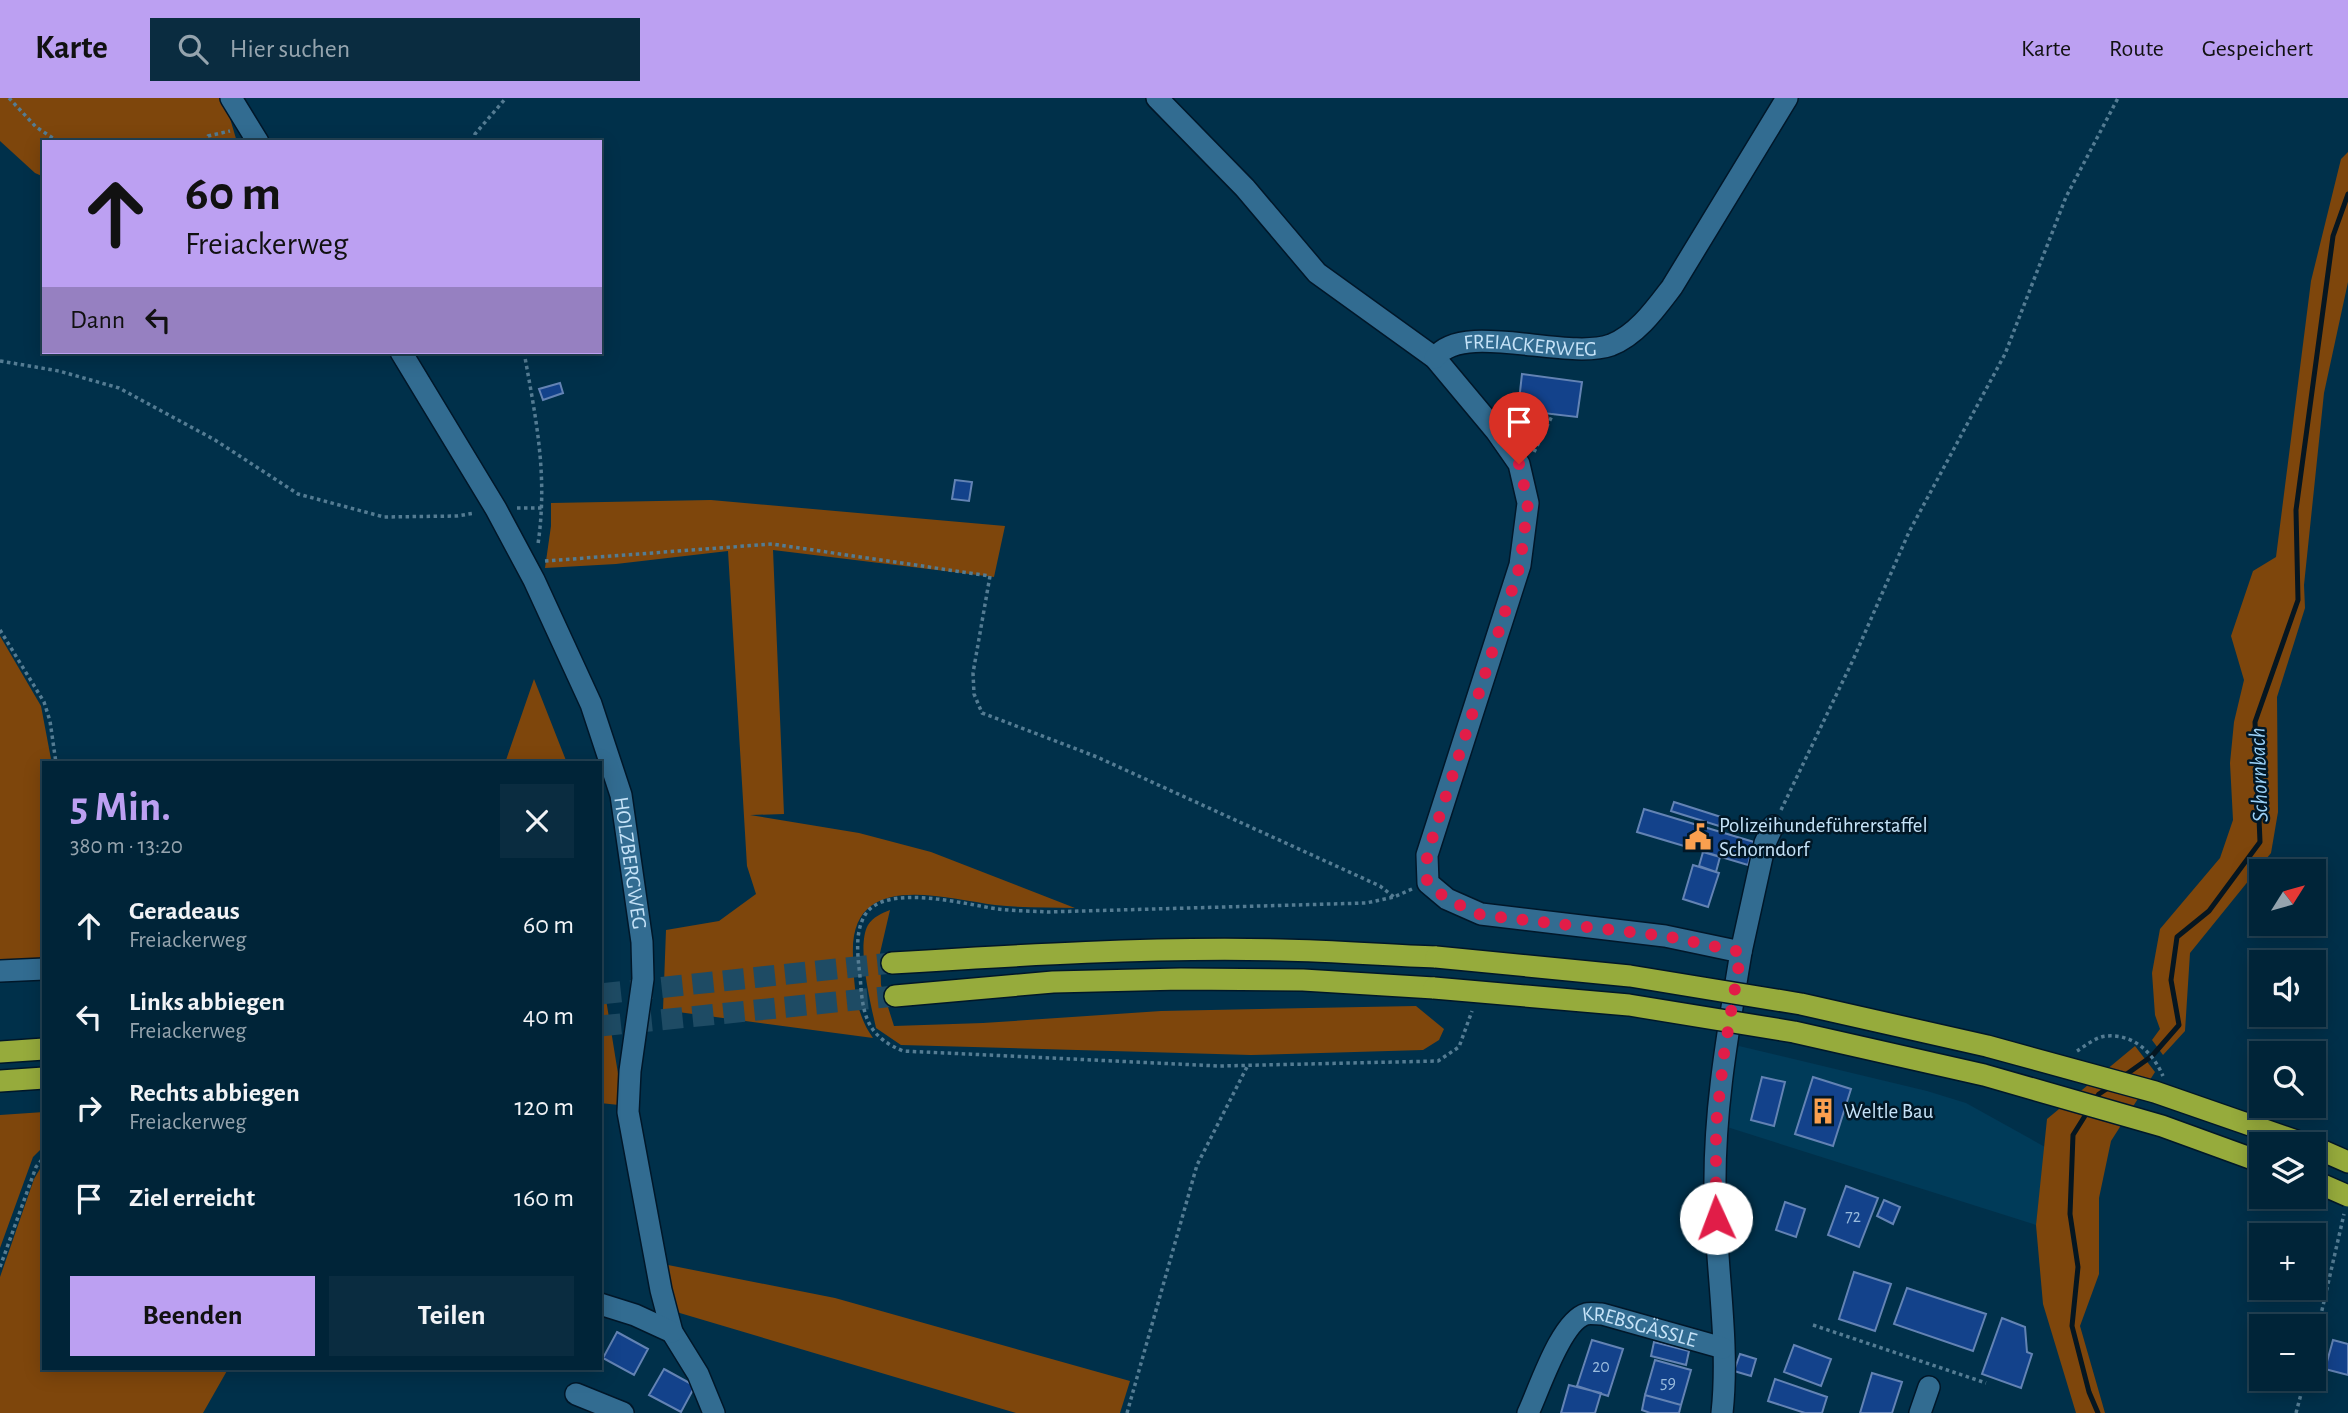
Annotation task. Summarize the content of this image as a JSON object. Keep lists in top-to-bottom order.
{
  "streets": {
    "street": ["FREIACKERWEG", "HOLZBERGWEG", "KREBSGÄSSLE"]
  },
  "water": ["Schornbach"],
  "places": {
    "public building": ["Polizeihundeführerstaffel Schorndorf"],
    "building": ["Weltle Bau"]
  },
  "house_numbers": ["72", "20", "59"],
  "north": "top right",
  "page": {
    "header": "Karte",
    "search": "Hier suchen",
    "nav": ["Karte", "Route", "Gespeichert"],
    "turn": ["60 m", "Freiackerweg"],
    "then": "Dann",
    "heading": ["5 Min.", "380 m · 13:20"],
    "map_buttons": ["+", "−"],
    "list": [
      {
        "name": "Geradeaus",
        "note": "Freiackerweg",
        "value": "60 m"
      },
      {
        "name": "Links abbiegen",
        "note": "Freiackerweg",
        "value": "40 m"
      },
      {
        "name": "Rechts abbiegen",
        "note": "Freiackerweg",
        "value": "120 m"
      },
      {
        "name": "Ziel erreicht",
        "value": "160 m"
      }
    ],
    "buttons": ["Beenden", "Teilen"]
  }
}
